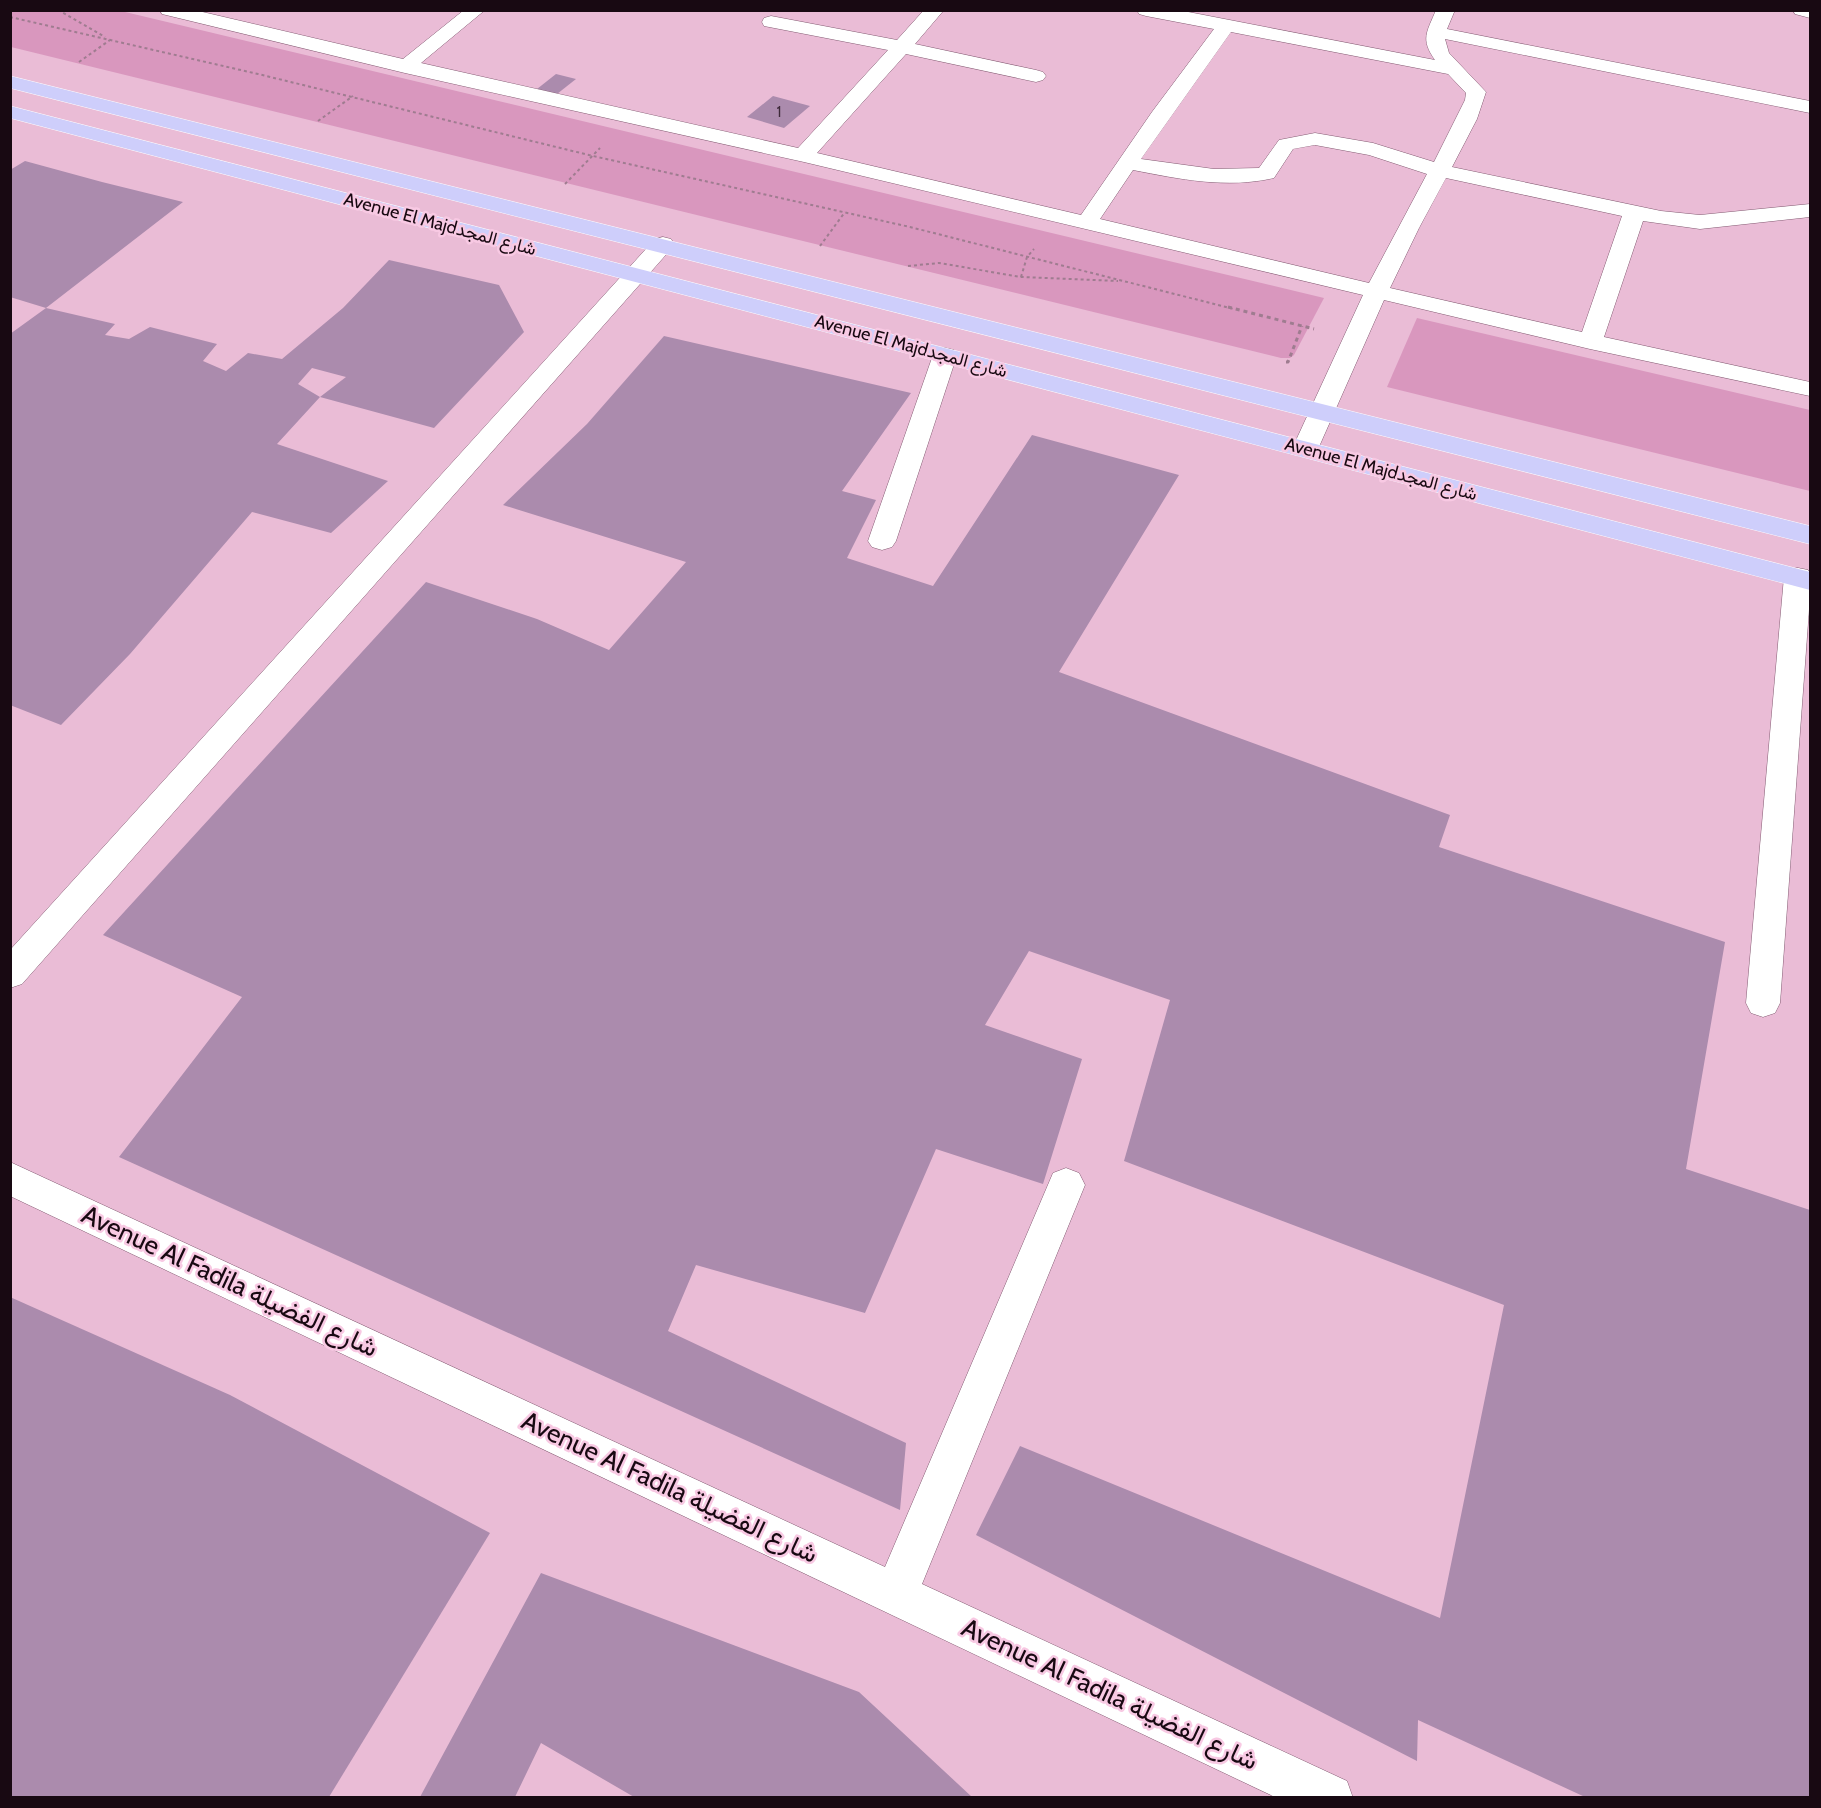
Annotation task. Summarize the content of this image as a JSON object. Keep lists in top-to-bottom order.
{
  "streets": {
    "main road": ["Avenue El Majdشارع المجد"],
    "street": ["Avenue Al Fadila شارع الفضيلة"]
  },
  "house_numbers": ["1"]
}
